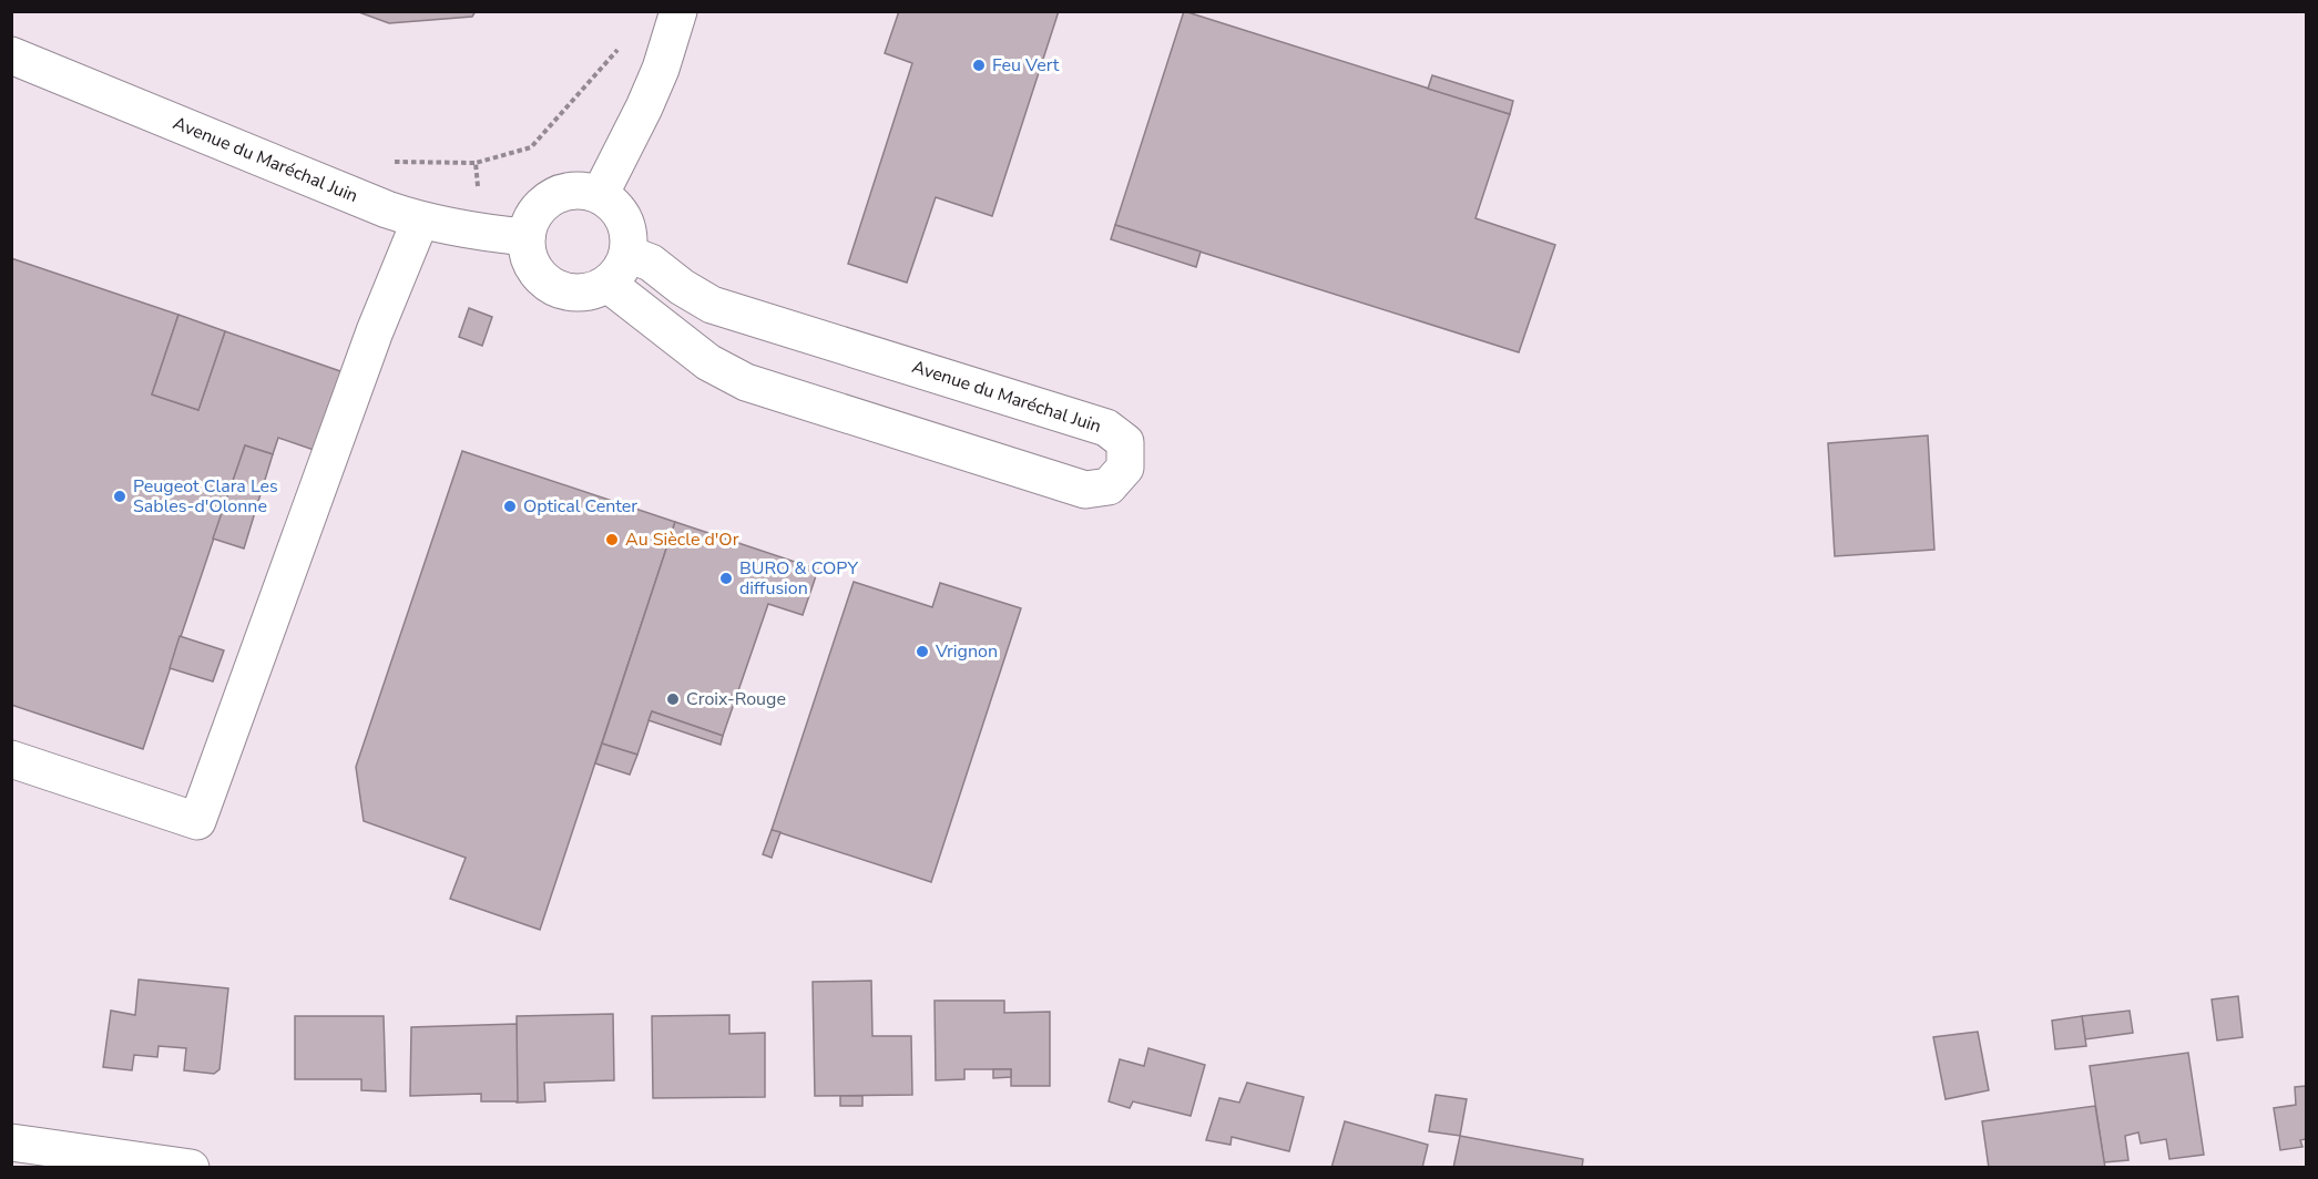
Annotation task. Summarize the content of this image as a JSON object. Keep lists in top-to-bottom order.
{
  "streets": {
    "street": ["Avenue du Maréchal Juin"]
  },
  "places": [
    "Feu Vert",
    "Peugeot Clara Les Sables-d'Olonne",
    "Optical Center",
    "Au Siècle d'Or",
    "BURO & COPY diffusion",
    "Vrignon",
    "Croix-Rouge"
  ]
}
